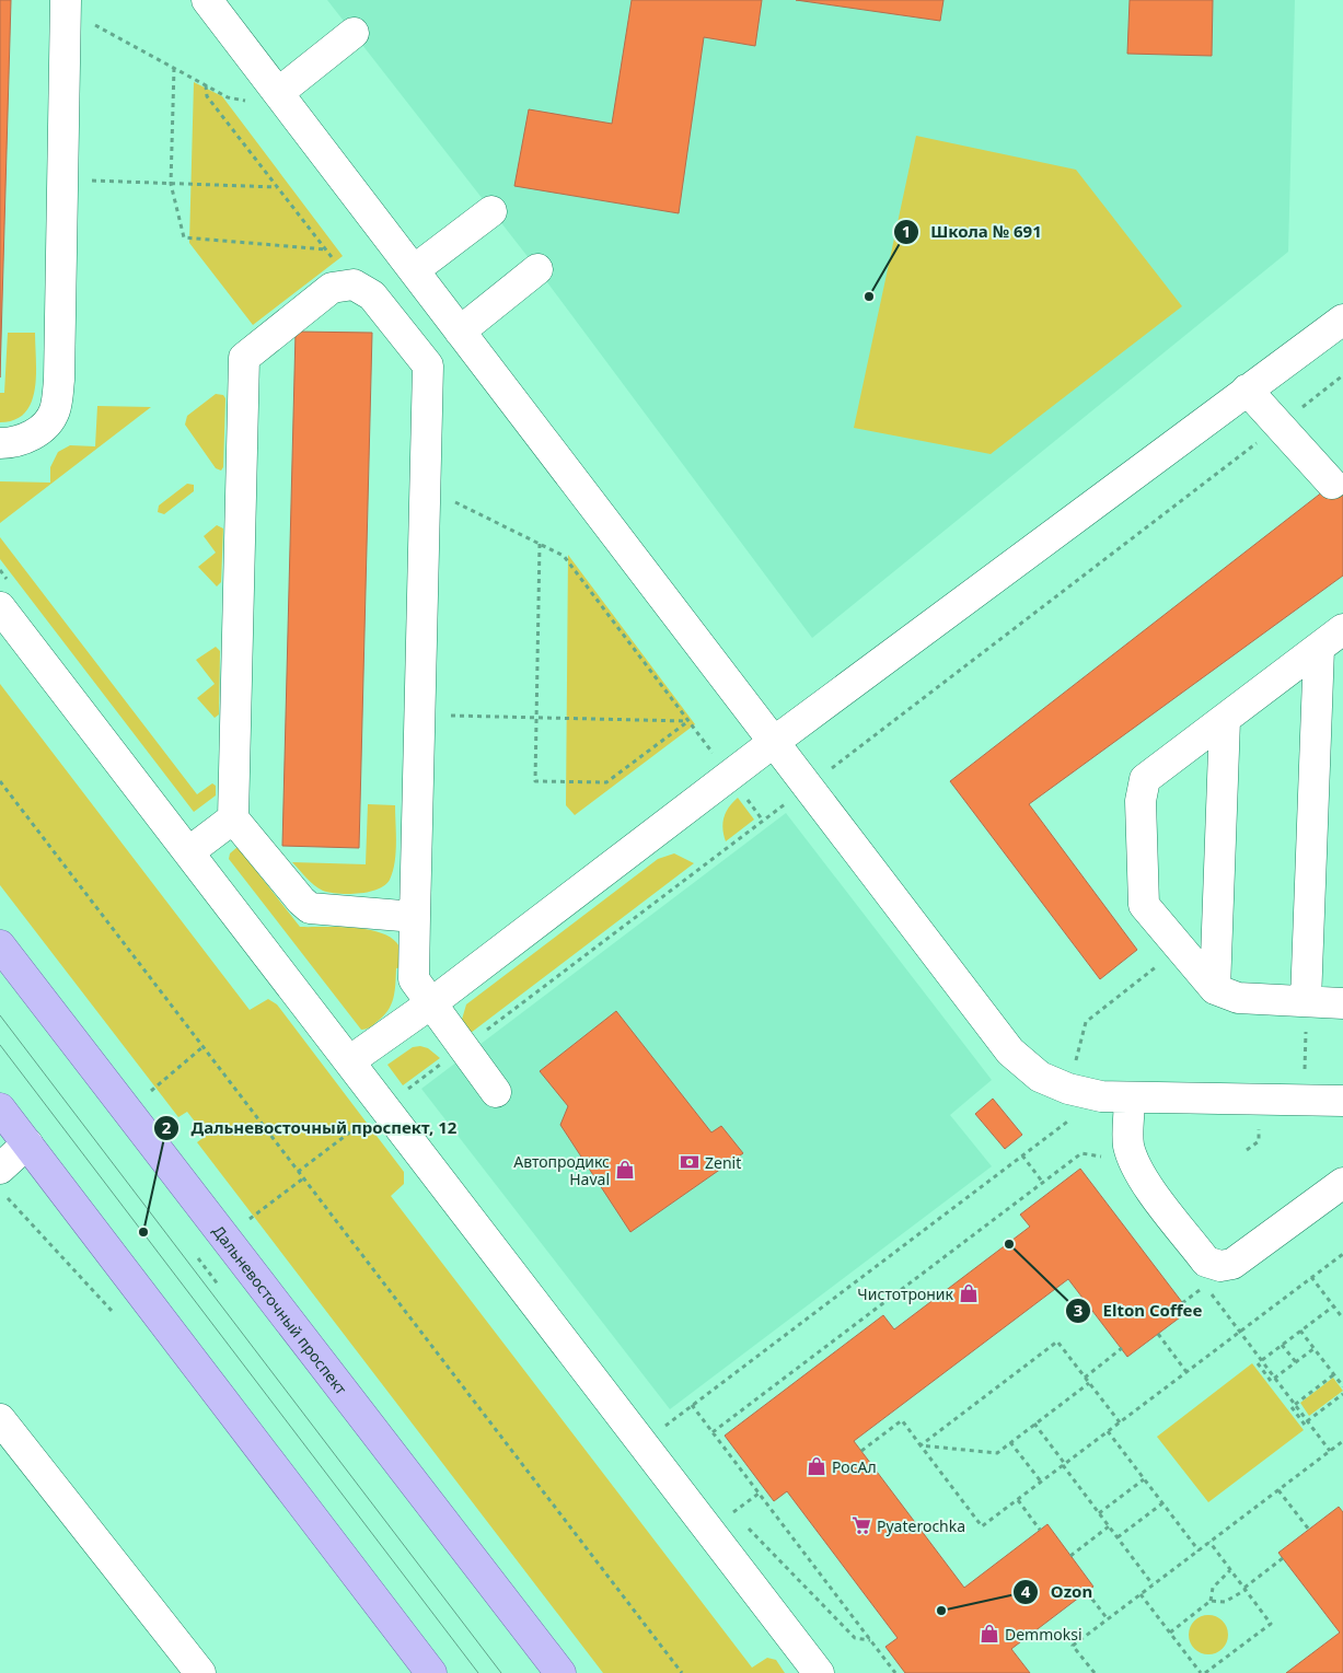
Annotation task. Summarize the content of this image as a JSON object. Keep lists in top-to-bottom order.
{
  "streets": {
    "main road": ["Дальневосточный проспект"]
  },
  "places": {
    "other": [
      "Школа № 691",
      "Дальневосточный проспект, 12",
      "Elton Coffee",
      "Ozon"
    ],
    "bank": ["Zenit"],
    "shop": [
      "Автопродикс Haval",
      "Чистотроник",
      "РосАл",
      "Demmoksi"
    ],
    "supermarket": ["Pyaterochka"]
  }
}
